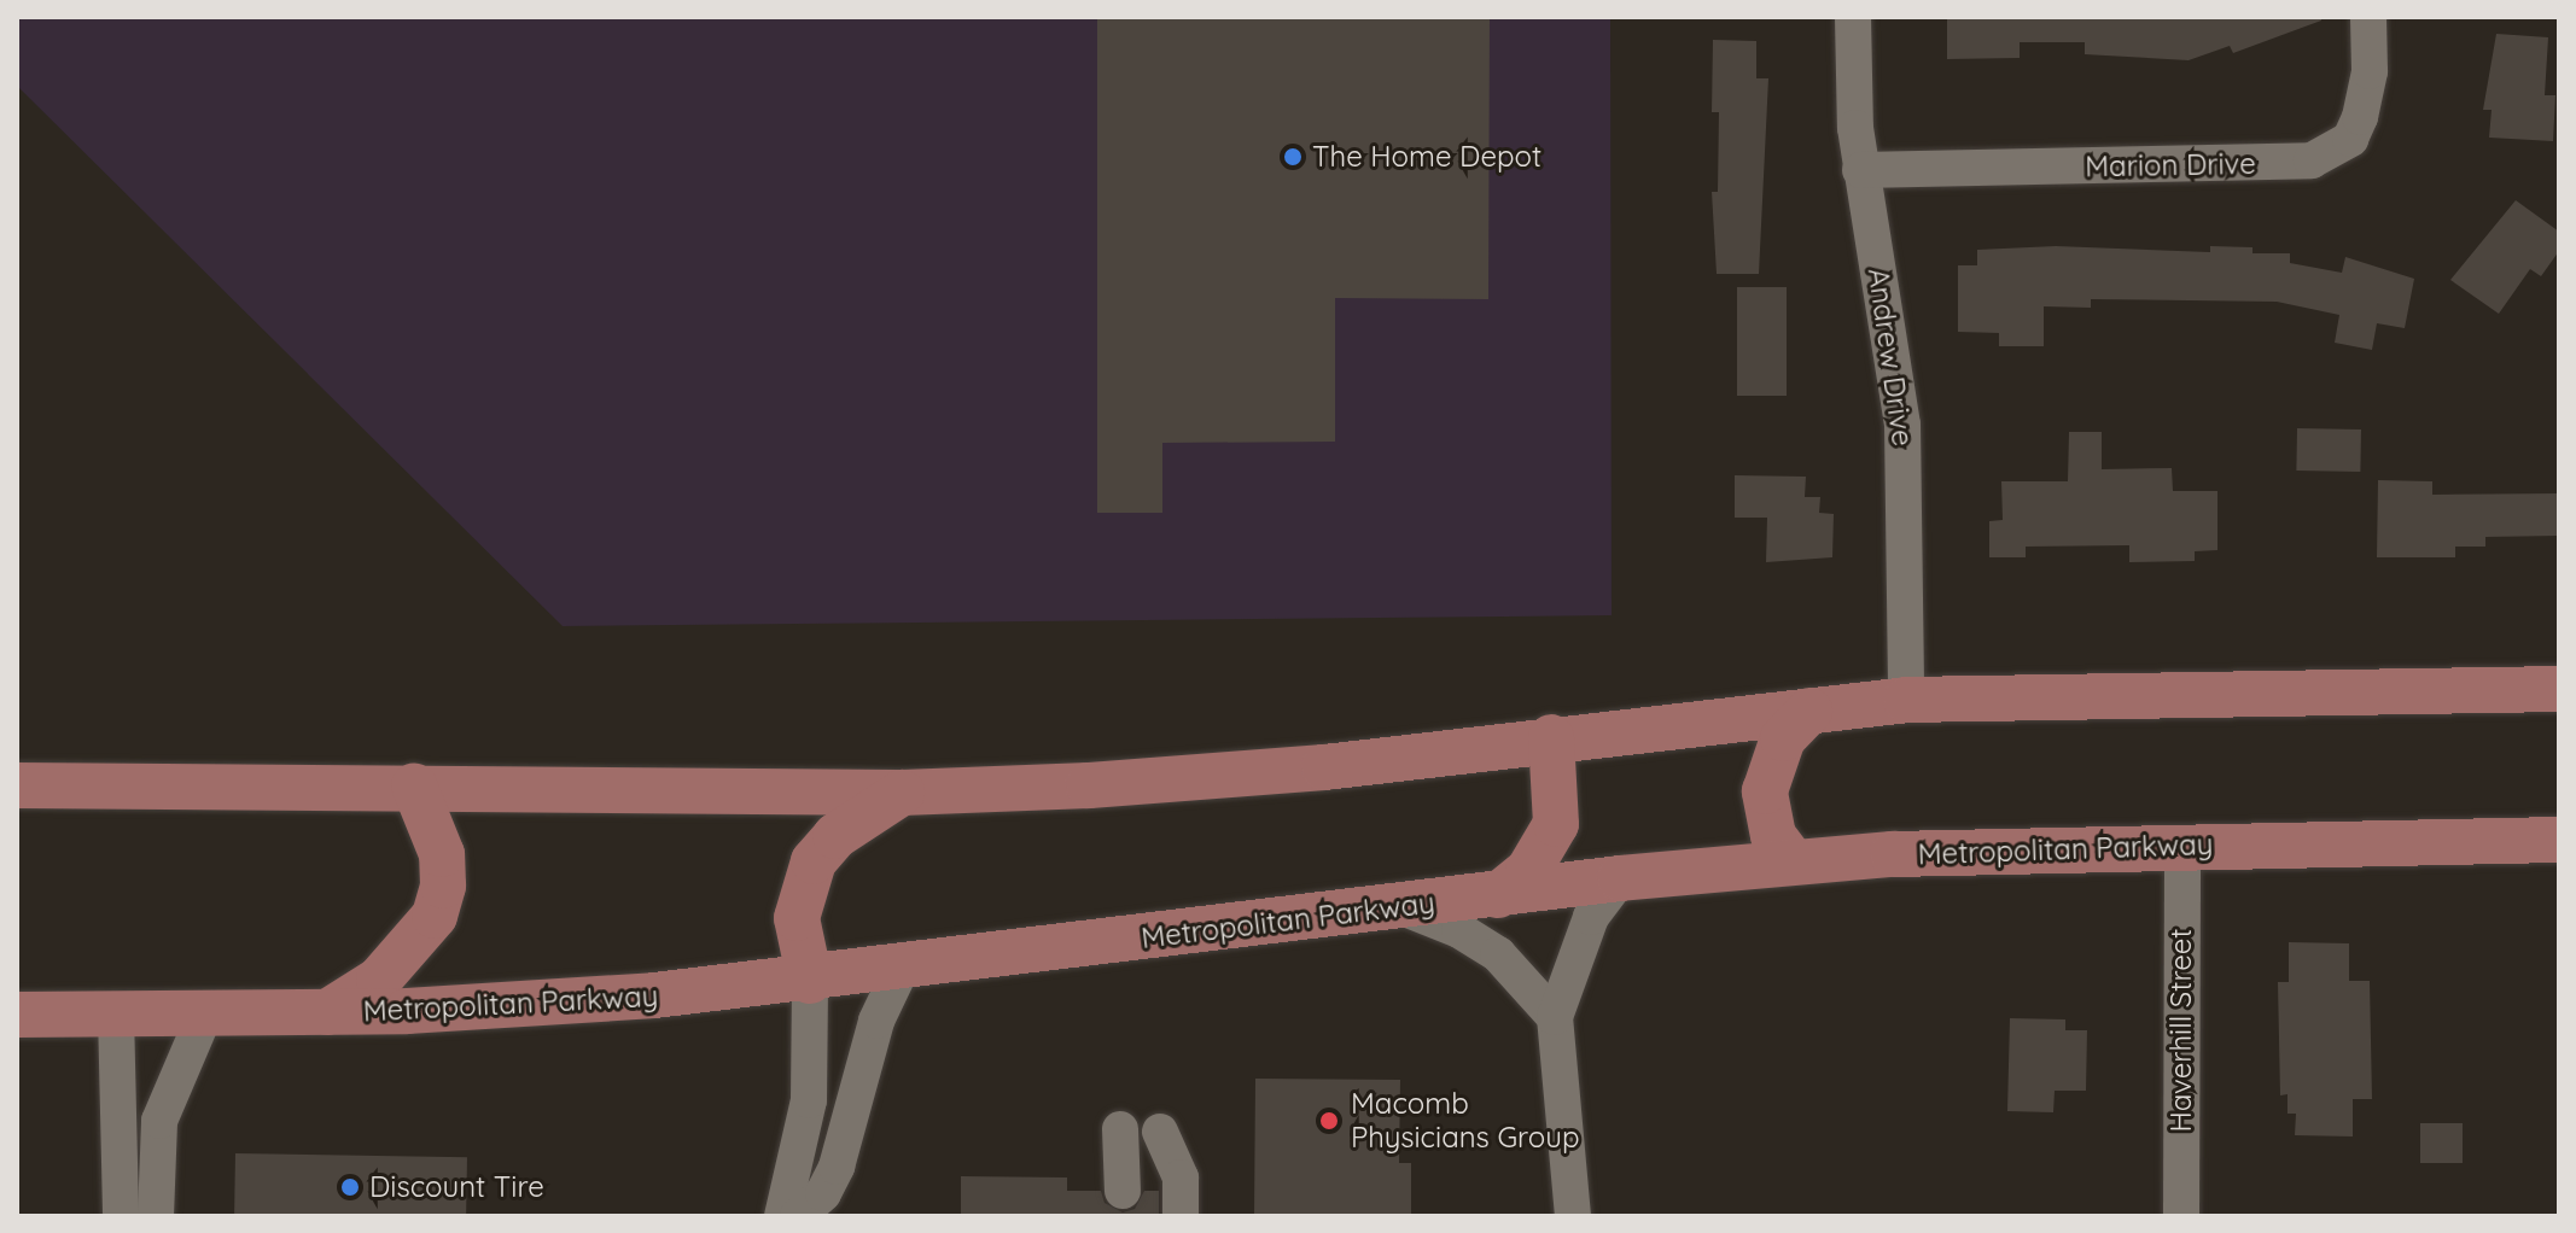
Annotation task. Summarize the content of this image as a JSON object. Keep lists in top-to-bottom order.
{
  "streets": {
    "main road": ["Metropolitan Parkway"],
    "street": ["Marion Drive", "Andrew Drive", "Haverhill Street"]
  },
  "crossings": [
    ["Marion Drive", "Andrew Drive"],
    ["Metropolitan Parkway", "Haverhill Street"]
  ],
  "places": ["The Home Depot", "Macomb Physicians Group", "Discount Tire"]
}
